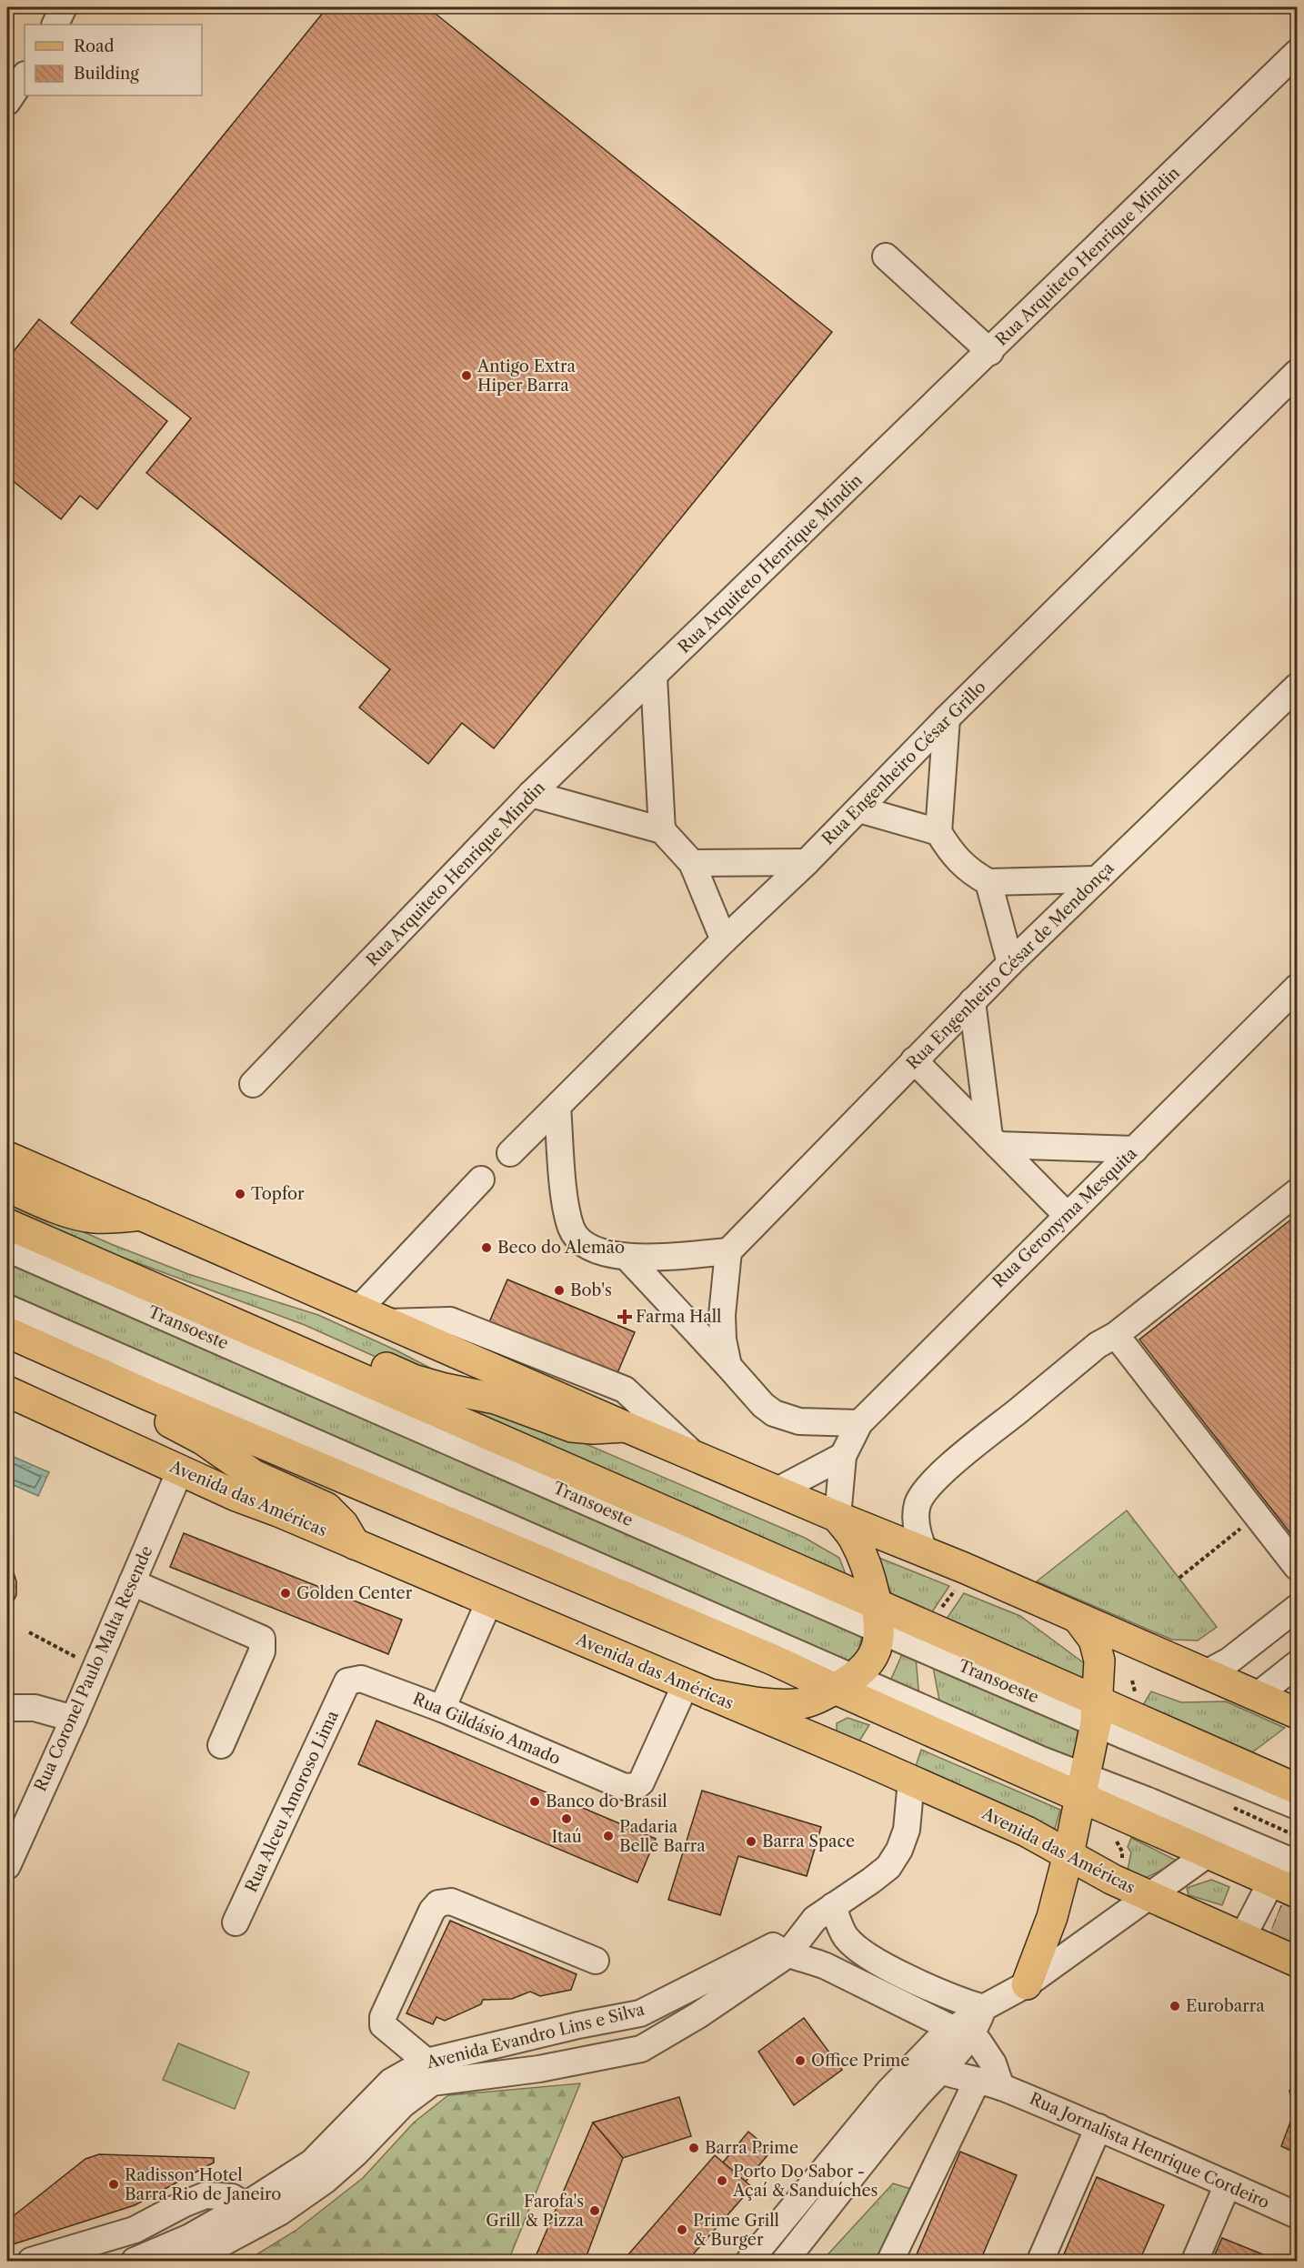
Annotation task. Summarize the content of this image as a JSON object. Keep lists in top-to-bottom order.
{
  "streets": {
    "main road": ["Avenida das Américas"],
    "street": [
      "Rua Arquiteto Henrique Mindin",
      "Rua Engenheiro César Grillo",
      "Rua Engenheiro César de Mendonça",
      "Rua Geronyma Mesquita",
      "Transoeste",
      "Rua Coronel Paulo Malta Resende",
      "Rua Gildásio Amado",
      "Rua Alceu Amoroso Lima",
      "Avenida Evandro Lins e Silva",
      "Rua Jornalista Henrique Cordeiro"
    ]
  },
  "crossings": [
    ["Avenida das Américas", "Rua Coronel Paulo Malta Resende"],
    ["Avenida das Américas", "Rua Gildásio Amado"],
    ["Avenida das Américas", "Avenida Evandro Lins e Silva"],
    ["Rua Gildásio Amado", "Rua Alceu Amoroso Lima"]
  ],
  "places": {
    "other": [
      "Antigo Extra Hiper Barra",
      "Topfor",
      "Beco do Alemão",
      "Bob's",
      "Golden Center",
      "Banco do Brasil",
      "Itaú",
      "Padaria Belle Barra",
      "Barra Space",
      "Eurobarra",
      "Office Prime",
      "Barra Prime",
      "Porto Do Sabor - Açaí & Sanduíches",
      "Radisson Hotel Barra Rio de Janeiro",
      "Farofa's Grill & Pizza",
      "Prime Grill & Burger"
    ],
    "health": ["Farma Hall"]
  },
  "legend": ["Road", "Building"]
}
